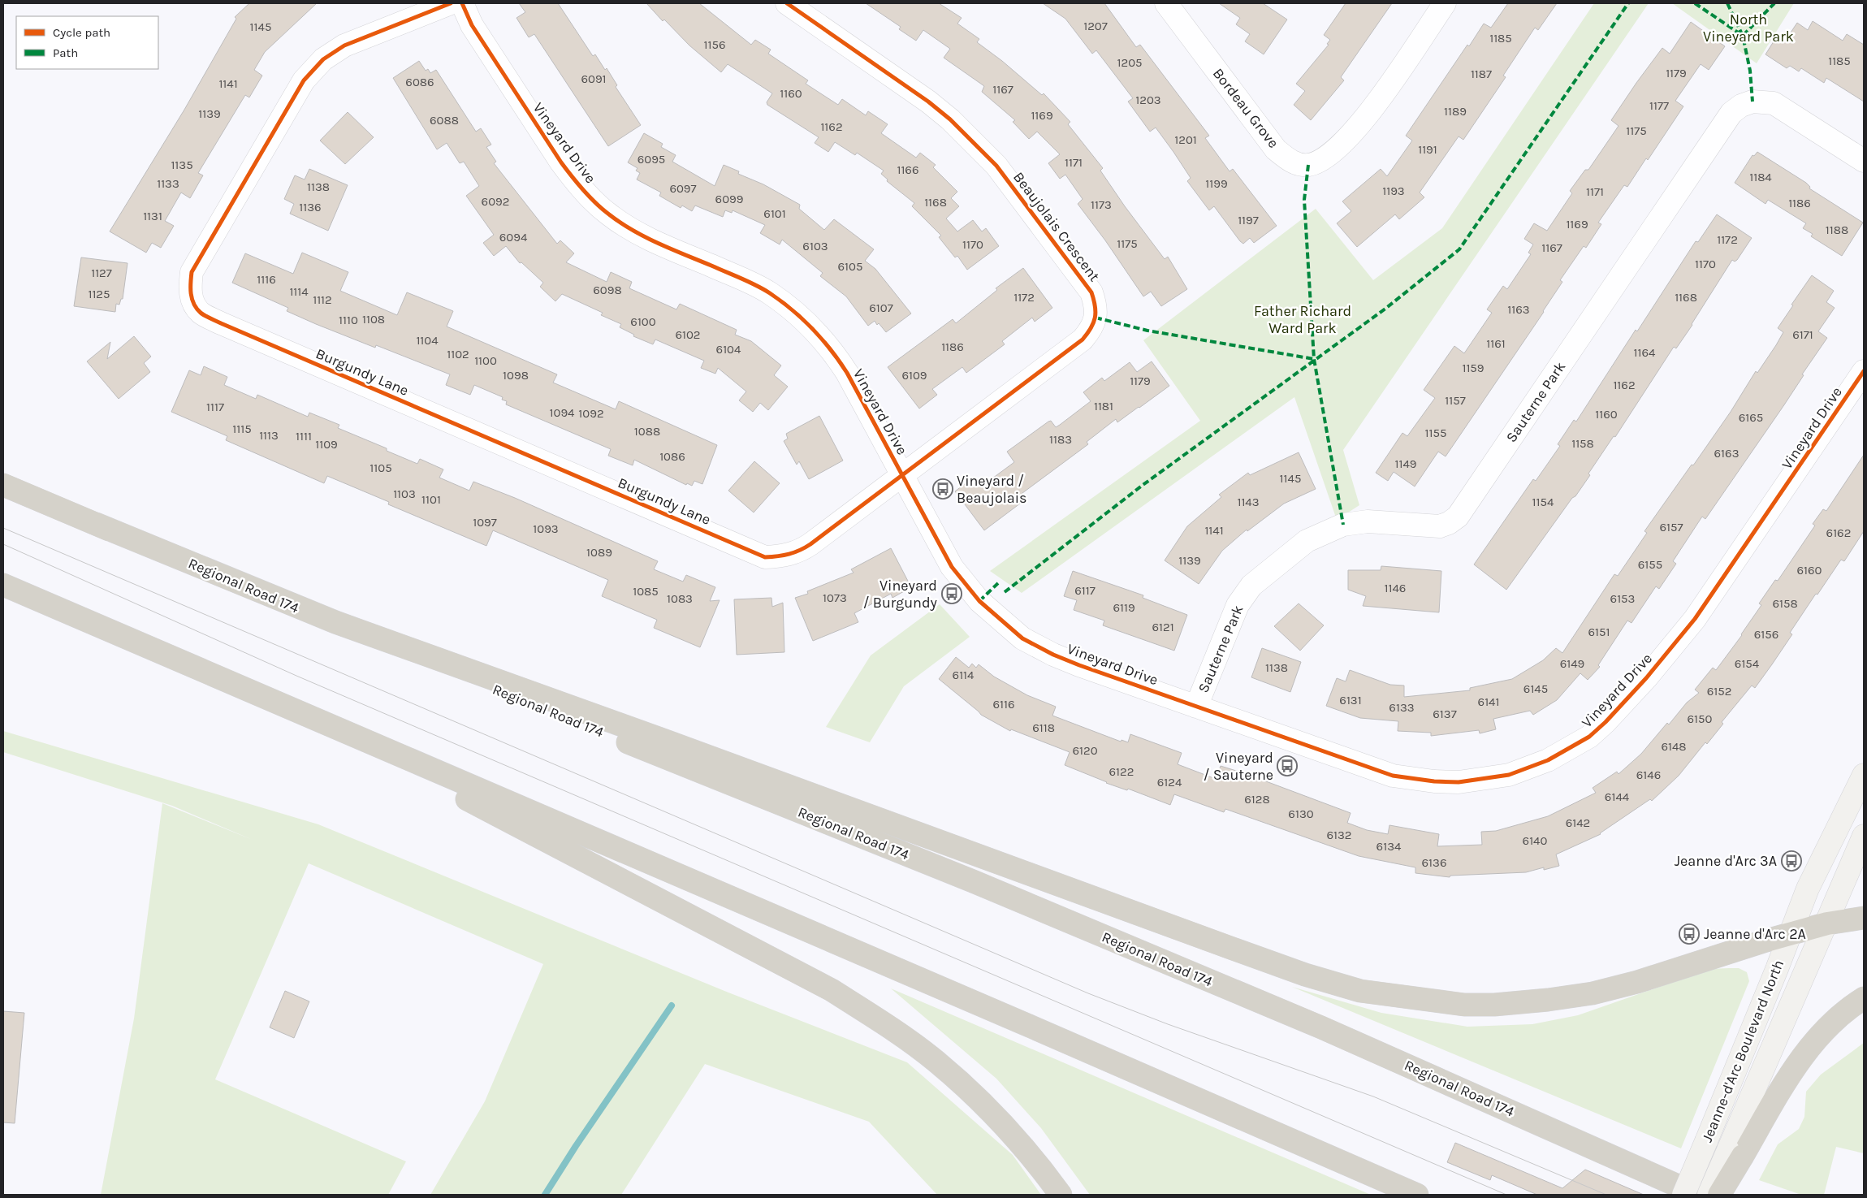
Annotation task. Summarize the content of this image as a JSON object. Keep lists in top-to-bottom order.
{
  "streets": {
    "highway": ["Regional Road 174"],
    "main road": ["Jeanne-d'Arc Boulevard North"],
    "street": [
      "Bordeau Grove",
      "Vineyard Drive",
      "Beaujolais Crescent",
      "Burgundy Lane",
      "Sauterne Park"
    ]
  },
  "crossings": [
    ["Vineyard Drive", "Beaujolais Crescent"],
    ["Vineyard Drive", "Burgundy Lane"],
    ["Vineyard Drive", "Sauterne Park"],
    ["Beaujolais Crescent", "Burgundy Lane"]
  ],
  "parks": ["North Vineyard Park", "Father Richard Ward Park"],
  "places": {
    "bus stop": [
      "Vineyard / Beaujolais",
      "Vineyard / Burgundy",
      "Vineyard / Sauterne",
      "Jeanne d'Arc 3A",
      "Jeanne d'Arc 2A"
    ]
  },
  "house_numbers": [
    "1207",
    "1145",
    "1185",
    "1156",
    "1185",
    "1205",
    "1179",
    "1187",
    "6091",
    "6086",
    "1141",
    "1167",
    "1160",
    "1203",
    "1177",
    "1189",
    "1139",
    "1169",
    "6088",
    "1162",
    "1175",
    "1201",
    "1191",
    "6095",
    "1171",
    "1135",
    "1166",
    "1184",
    "1133",
    "1199",
    "1138",
    "6097",
    "1193",
    "1171",
    "6099",
    "6092",
    "1168",
    "1186",
    "1173",
    "1136",
    "6101",
    "1131",
    "1197",
    "1169",
    "1188",
    "6094",
    "1172",
    "1175",
    "1170",
    "6103",
    "1167",
    "1170",
    "6105",
    "1127",
    "1116",
    "6098",
    "1114",
    "1125",
    "1172",
    "1168",
    "1112",
    "6107",
    "1163",
    "1108",
    "1110",
    "6100",
    "6102",
    "6171",
    "1104",
    "1161",
    "1186",
    "6104",
    "1164",
    "1102",
    "1100",
    "1159",
    "1098",
    "6109",
    "1179",
    "1162",
    "1157",
    "1181",
    "1117",
    "1094",
    "1092",
    "1160",
    "6165",
    "1115",
    "1088",
    "1155",
    "1113",
    "1111",
    "1183",
    "1158",
    "1109",
    "6163",
    "1086",
    "1149",
    "1105",
    "1145",
    "1103",
    "1101",
    "1143",
    "1154",
    "1097",
    "6157",
    "1093",
    "1141",
    "6162",
    "1089",
    "1139",
    "6155",
    "6160",
    "1146",
    "6117",
    "1085",
    "1073",
    "1083",
    "6153",
    "6158",
    "6119",
    "6121",
    "6151",
    "6156",
    "6149",
    "6154",
    "1138",
    "6114",
    "6145",
    "6152",
    "6131",
    "6141",
    "6116",
    "6133",
    "6137",
    "6150",
    "6118",
    "6148",
    "6120",
    "6122",
    "6146",
    "6124",
    "6144",
    "6128",
    "6130",
    "6142",
    "6132",
    "6140",
    "6134",
    "6136"
  ],
  "legend": ["Cycle path", "Path"]
}
